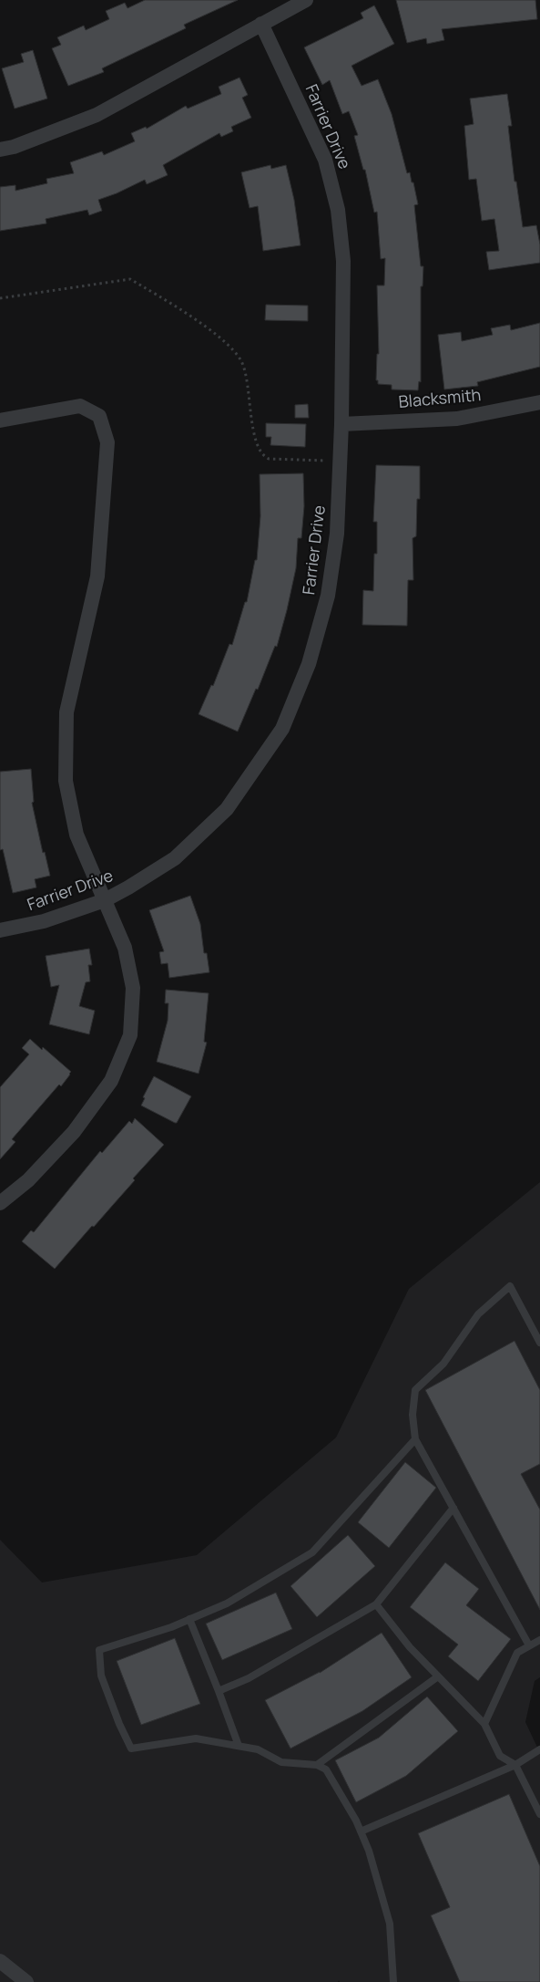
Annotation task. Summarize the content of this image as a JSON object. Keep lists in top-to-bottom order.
{
  "streets": {
    "street": ["Farrier Drive", "Blacksmith"]
  },
  "crossings": [
    ["Farrier Drive", "Blacksmith"]
  ]
}
